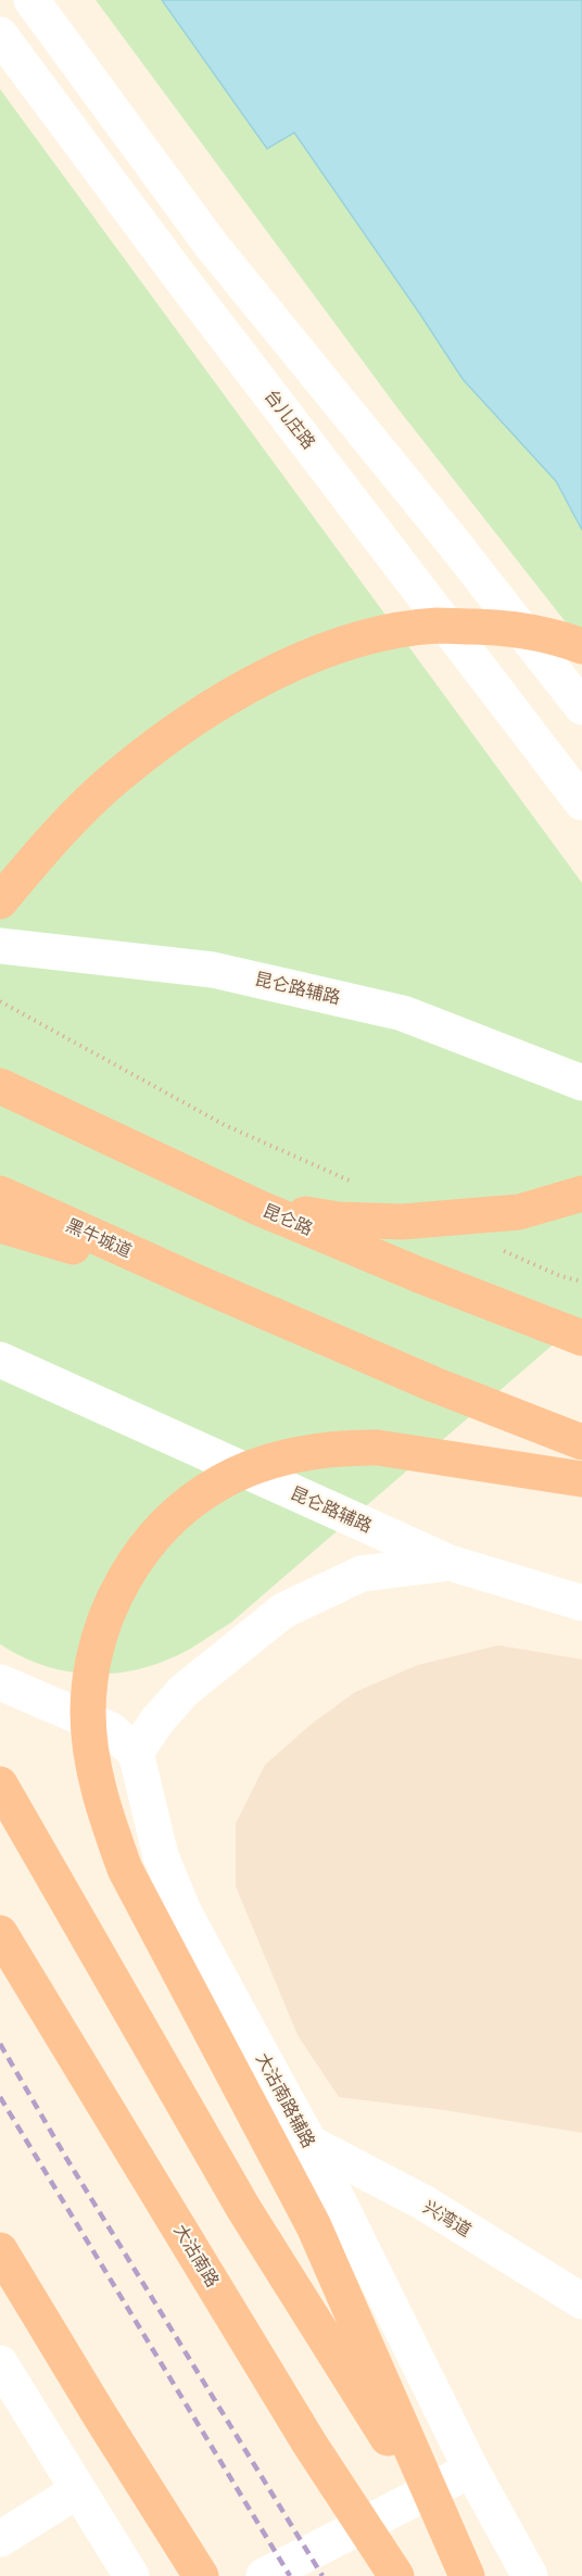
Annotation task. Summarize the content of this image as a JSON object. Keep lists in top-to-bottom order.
{
  "streets": {
    "highway": ["昆仑路", "黑牛城道", "大沽南路"],
    "street": [
      "台儿庄路",
      "昆仑路辅路",
      "大沽南路辅路",
      "兴湾道"
    ]
  },
  "crossings": [
    ["昆仑路辅路", "大沽南路辅路"],
    ["大沽南路辅路", "兴湾道"]
  ]
}
